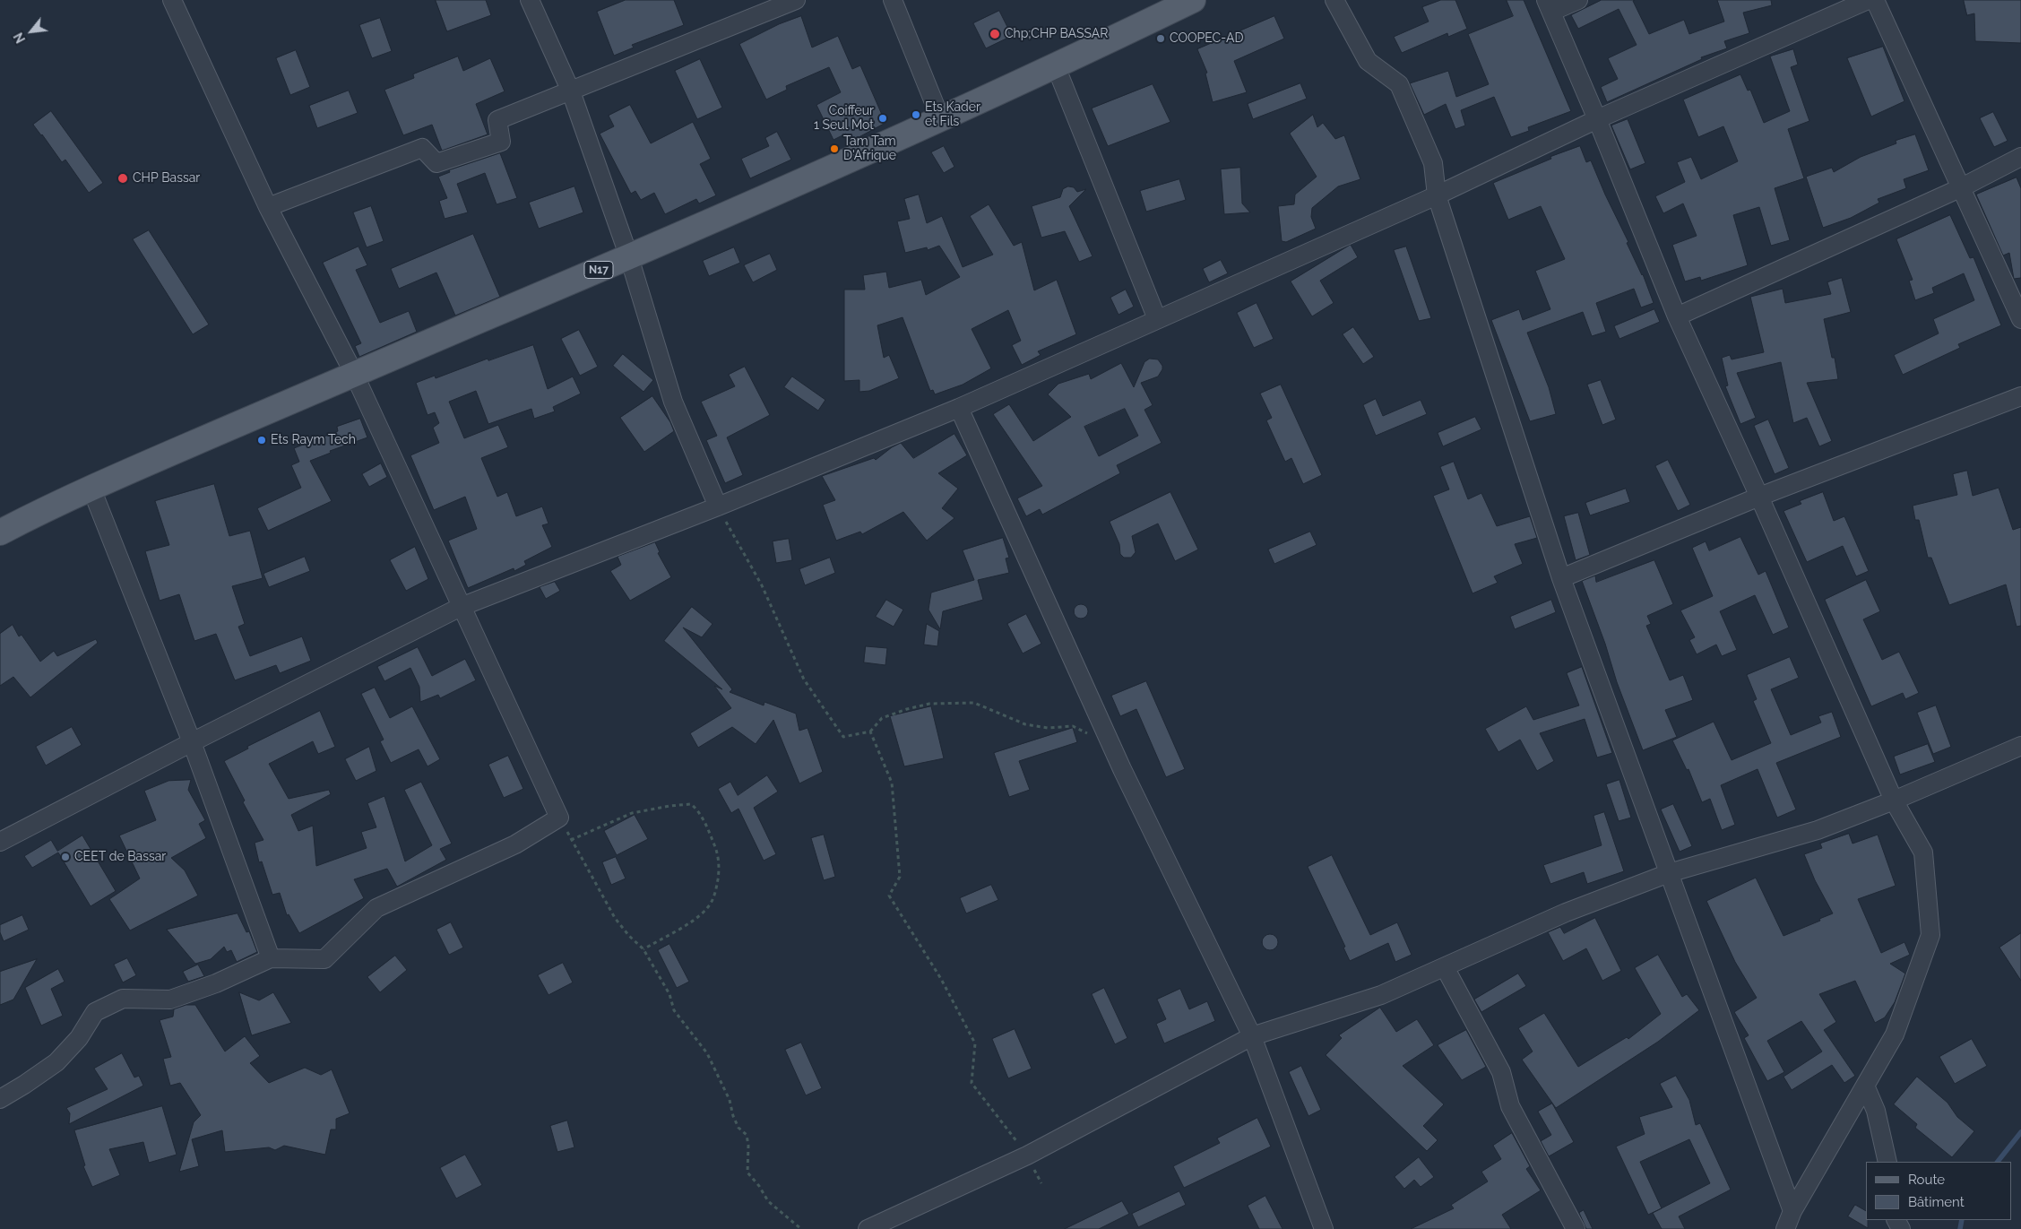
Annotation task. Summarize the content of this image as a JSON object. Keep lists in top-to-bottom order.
{
  "streets": {
    "main road": ["N17"]
  },
  "places": [
    "Chp;CHP BASSAR",
    "COOPEC-AD",
    "Ets Kader et Fils",
    "Coiffeur 1 Seul Mot",
    "Tam Tam D'Afrique",
    "CHP Bassar",
    "Ets Raym Tech",
    "CEET de Bassar"
  ],
  "legend": ["Route", "Bâtiment"],
  "north": "bottom left"
}
